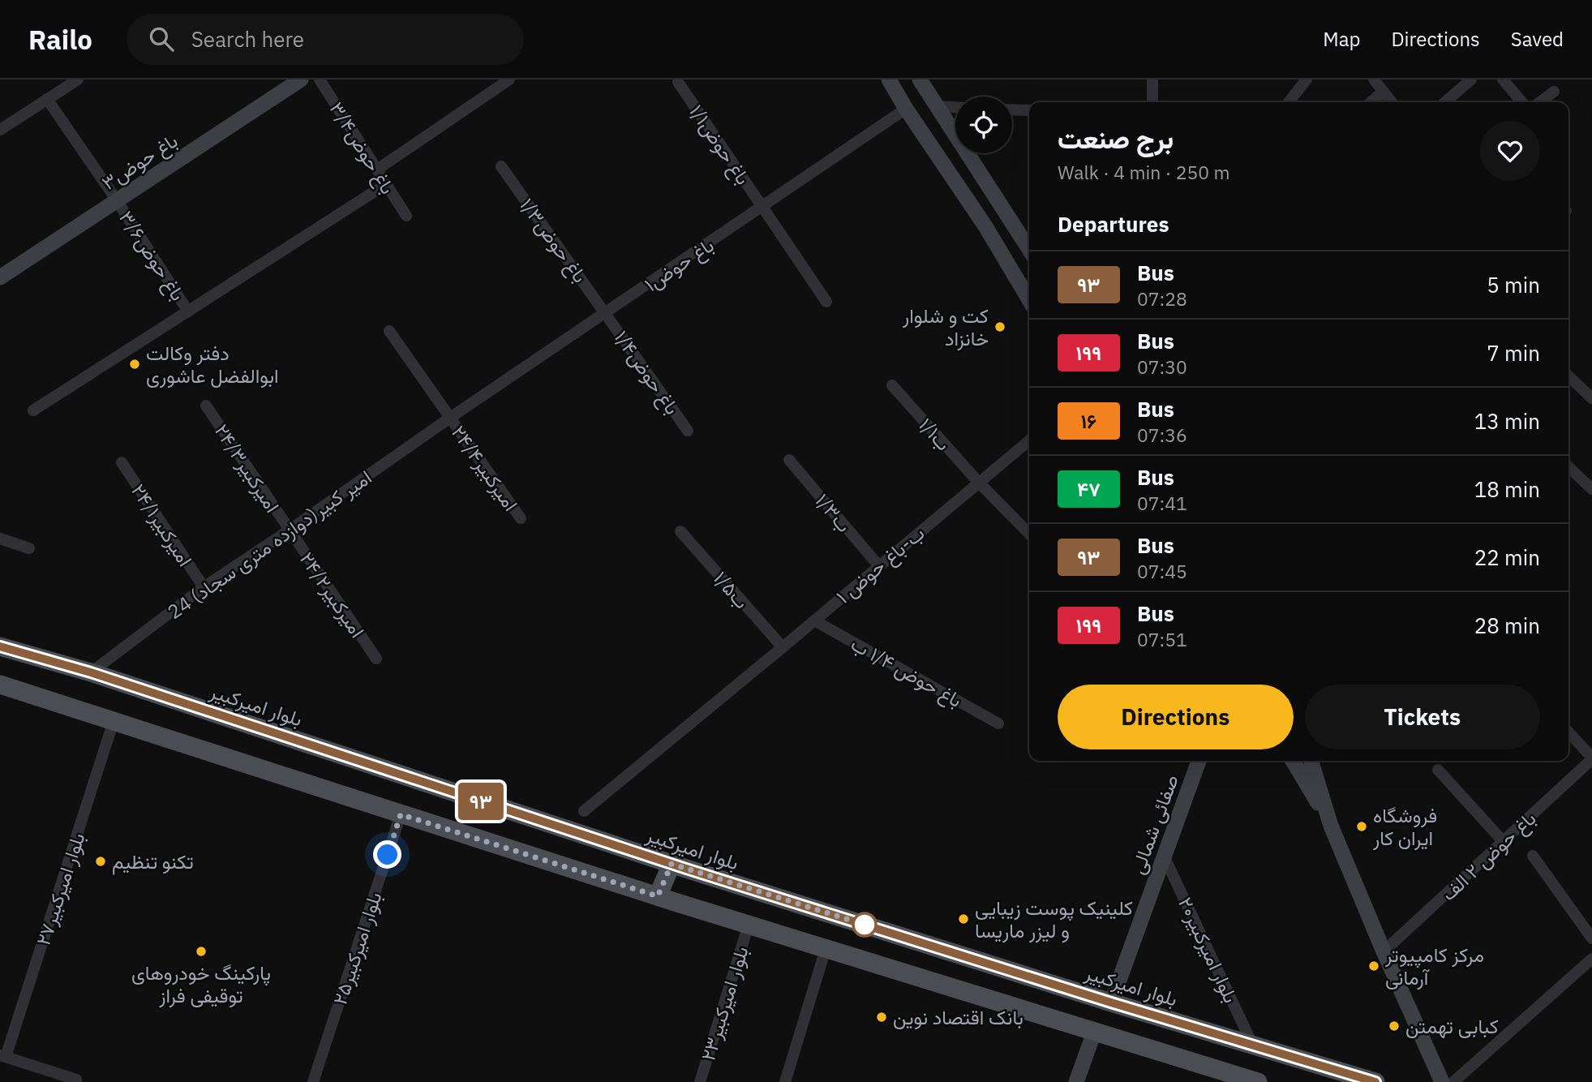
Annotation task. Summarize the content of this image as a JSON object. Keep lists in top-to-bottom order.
{
  "streets": {
    "main road": ["باغ حوض۳", "بلوار امیرکبیر", "صفائی شمالی"],
    "street": [
      "باغ حوض۱/۱",
      "باغ حوض۳/۴",
      "باغ حوض۱/۳",
      "باغ حوض۳/۶",
      "باغ حوض۱",
      "باغ حوض۱/۴",
      "ب۱/۱",
      "امیرکبیر۲۴/۳",
      "امیرکبیر۲۴/۴",
      "ب۱/۳",
      "امیرکبیر۲۴/۱",
      "24 امیر کبیر(دوازده متری سجاد)",
      "۱ ب-باغ حوض",
      "ب۱/۵",
      "امیرکبیر۲۴/۲",
      "باغ حوض ۱/۴ ب",
      "باغ حوض ۲ الف",
      "بلوار امیرکبیر۲۷",
      "بلوار امیرکبیر۲۵",
      "بلوار امیرکبیر۲۰",
      "۲۳بلوار امیرکبیر"
    ]
  },
  "crossings": [
    ["باغ حوض۱/۱", "باغ حوض۱"],
    ["باغ حوض۳", "باغ حوض۳/۶"],
    ["باغ حوض۱/۳", "باغ حوض۱"],
    ["باغ حوض۱/۳", "باغ حوض۱/۴"],
    ["باغ حوض۱", "باغ حوض۱/۴"],
    ["باغ حوض۱", "امیرکبیر۲۴/۴"],
    ["باغ حوض۱", "24 امیر کبیر(دوازده متری سجاد)"],
    ["ب۱/۱", "۱ ب-باغ حوض"],
    ["امیرکبیر۲۴/۳", "24 امیر کبیر(دوازده متری سجاد)"],
    ["امیرکبیر۲۴/۳", "امیرکبیر۲۴/۲"],
    ["امیرکبیر۲۴/۴", "24 امیر کبیر(دوازده متری سجاد)"],
    ["ب۱/۳", "۱ ب-باغ حوض"],
    ["امیرکبیر۲۴/۱", "24 امیر کبیر(دوازده متری سجاد)"],
    ["24 امیر کبیر(دوازده متری سجاد)", "امیرکبیر۲۴/۲"],
    ["24 امیر کبیر(دوازده متری سجاد)", "بلوار امیرکبیر"],
    ["۱ ب-باغ حوض", "ب۱/۵"],
    ["۱ ب-باغ حوض", "باغ حوض ۱/۴ ب"],
    ["بلوار امیرکبیر", "صفائی شمالی"],
    ["بلوار امیرکبیر", "بلوار امیرکبیر۲۰"],
    ["صفائی شمالی", "بلوار امیرکبیر۲۰"]
  ],
  "places": [
    "کت و شلوار خانزاد",
    "دفتر وکالت ابوالفضل عاشوری",
    "فروشگاه ایران کار",
    "تکنو تنظیم",
    "کلینیک پوست زیبایی و لیزر ماریسا",
    "پارکینگ خودروهای توقیفی فراز",
    "مرکز کامپیوتر آرمانی",
    "بانک اقتصاد نوین",
    "کبابی تهمتن"
  ],
  "lines": ["bus line ۹۳"],
  "page": {
    "header": "Railo",
    "search": "Search here",
    "nav": ["Map", "Directions", "Saved"],
    "on_map": "۹۳",
    "heading": [
      ["برج صنعت", "Walk · 4 min · 250 m"],
      "Departures"
    ],
    "list": [
      {
        "mark": "۹۳",
        "name": "Bus",
        "note": "07:28",
        "value": "5 min"
      },
      {
        "mark": "۱۹۹",
        "name": "Bus",
        "note": "07:30",
        "value": "7 min"
      },
      {
        "mark": "۱۶",
        "name": "Bus",
        "note": "07:36",
        "value": "13 min"
      },
      {
        "mark": "۴۷",
        "name": "Bus",
        "note": "07:41",
        "value": "18 min"
      },
      {
        "mark": "۹۳",
        "name": "Bus",
        "note": "07:45",
        "value": "22 min"
      },
      {
        "mark": "۱۹۹",
        "name": "Bus",
        "note": "07:51",
        "value": "28 min"
      }
    ],
    "buttons": ["Directions", "Tickets"]
  }
}
